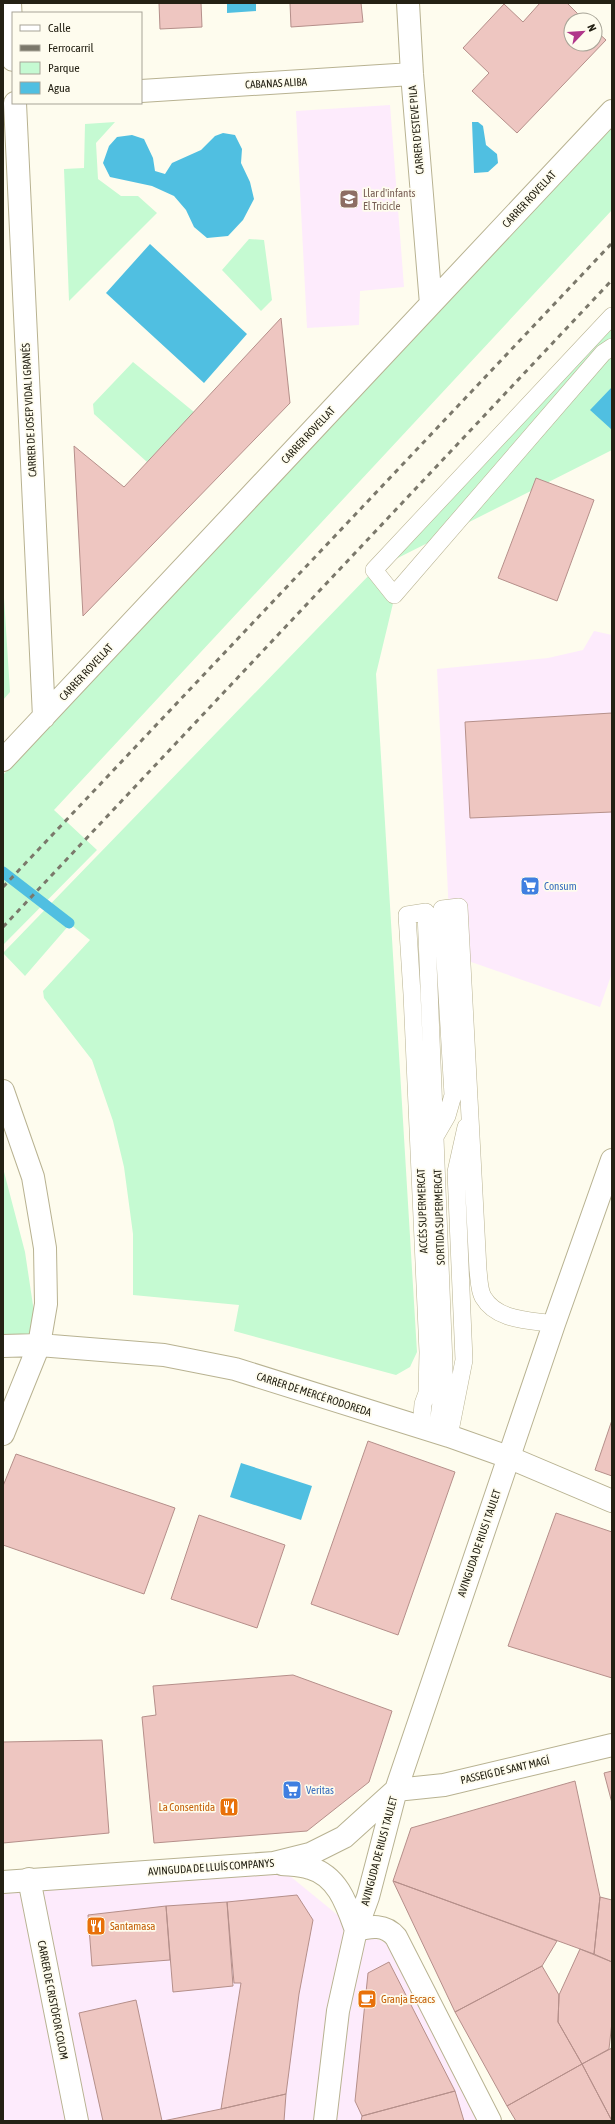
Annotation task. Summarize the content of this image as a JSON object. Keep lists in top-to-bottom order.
{
  "streets": {
    "street": [
      "CABANAS ALIBA",
      "CARRER D'ESTEVE PILA",
      "CARRER ROVELLAT",
      "CARRER DE JOSEP VIDAL I GRANÉS",
      "CARRER DE MERCÈ RODOREDA",
      "AVINGUDA DE RIUS I TAULET",
      "PASSEIG DE SANT MAGÍ",
      "AVINGUDA DE LLUÍS COMPANYS",
      "CARRER DE CRISTÒFOR COLOM"
    ],
    "lane": ["ACCÉS SUPERMERCAT", "SORTIDA SUPERMERCAT"]
  },
  "crossings": [
    ["CABANAS ALIBA", "CARRER D'ESTEVE PILA"],
    ["CARRER D'ESTEVE PILA", "CARRER ROVELLAT"],
    ["CARRER ROVELLAT", "CARRER DE JOSEP VIDAL I GRANÉS"],
    ["ACCÉS SUPERMERCAT", "SORTIDA SUPERMERCAT"],
    ["ACCÉS SUPERMERCAT", "CARRER DE MERCÈ RODOREDA"],
    ["SORTIDA SUPERMERCAT", "CARRER DE MERCÈ RODOREDA"],
    ["CARRER DE MERCÈ RODOREDA", "AVINGUDA DE RIUS I TAULET"],
    ["AVINGUDA DE RIUS I TAULET", "PASSEIG DE SANT MAGÍ"],
    ["AVINGUDA DE RIUS I TAULET", "AVINGUDA DE LLUÍS COMPANYS"],
    ["PASSEIG DE SANT MAGÍ", "AVINGUDA DE LLUÍS COMPANYS"],
    ["AVINGUDA DE LLUÍS COMPANYS", "CARRER DE CRISTÒFOR COLOM"]
  ],
  "places": {
    "school or university": ["Llar d'infants El Tricicle"],
    "supermarket": ["Consum", "Veritas"],
    "restaurant": ["La Consentida", "Santamasa"],
    "cafe": ["Granja Escacs"]
  },
  "legend": [
    "Calle",
    "Ferrocarril",
    "Parque",
    "Agua"
  ],
  "north": "top right"
}
